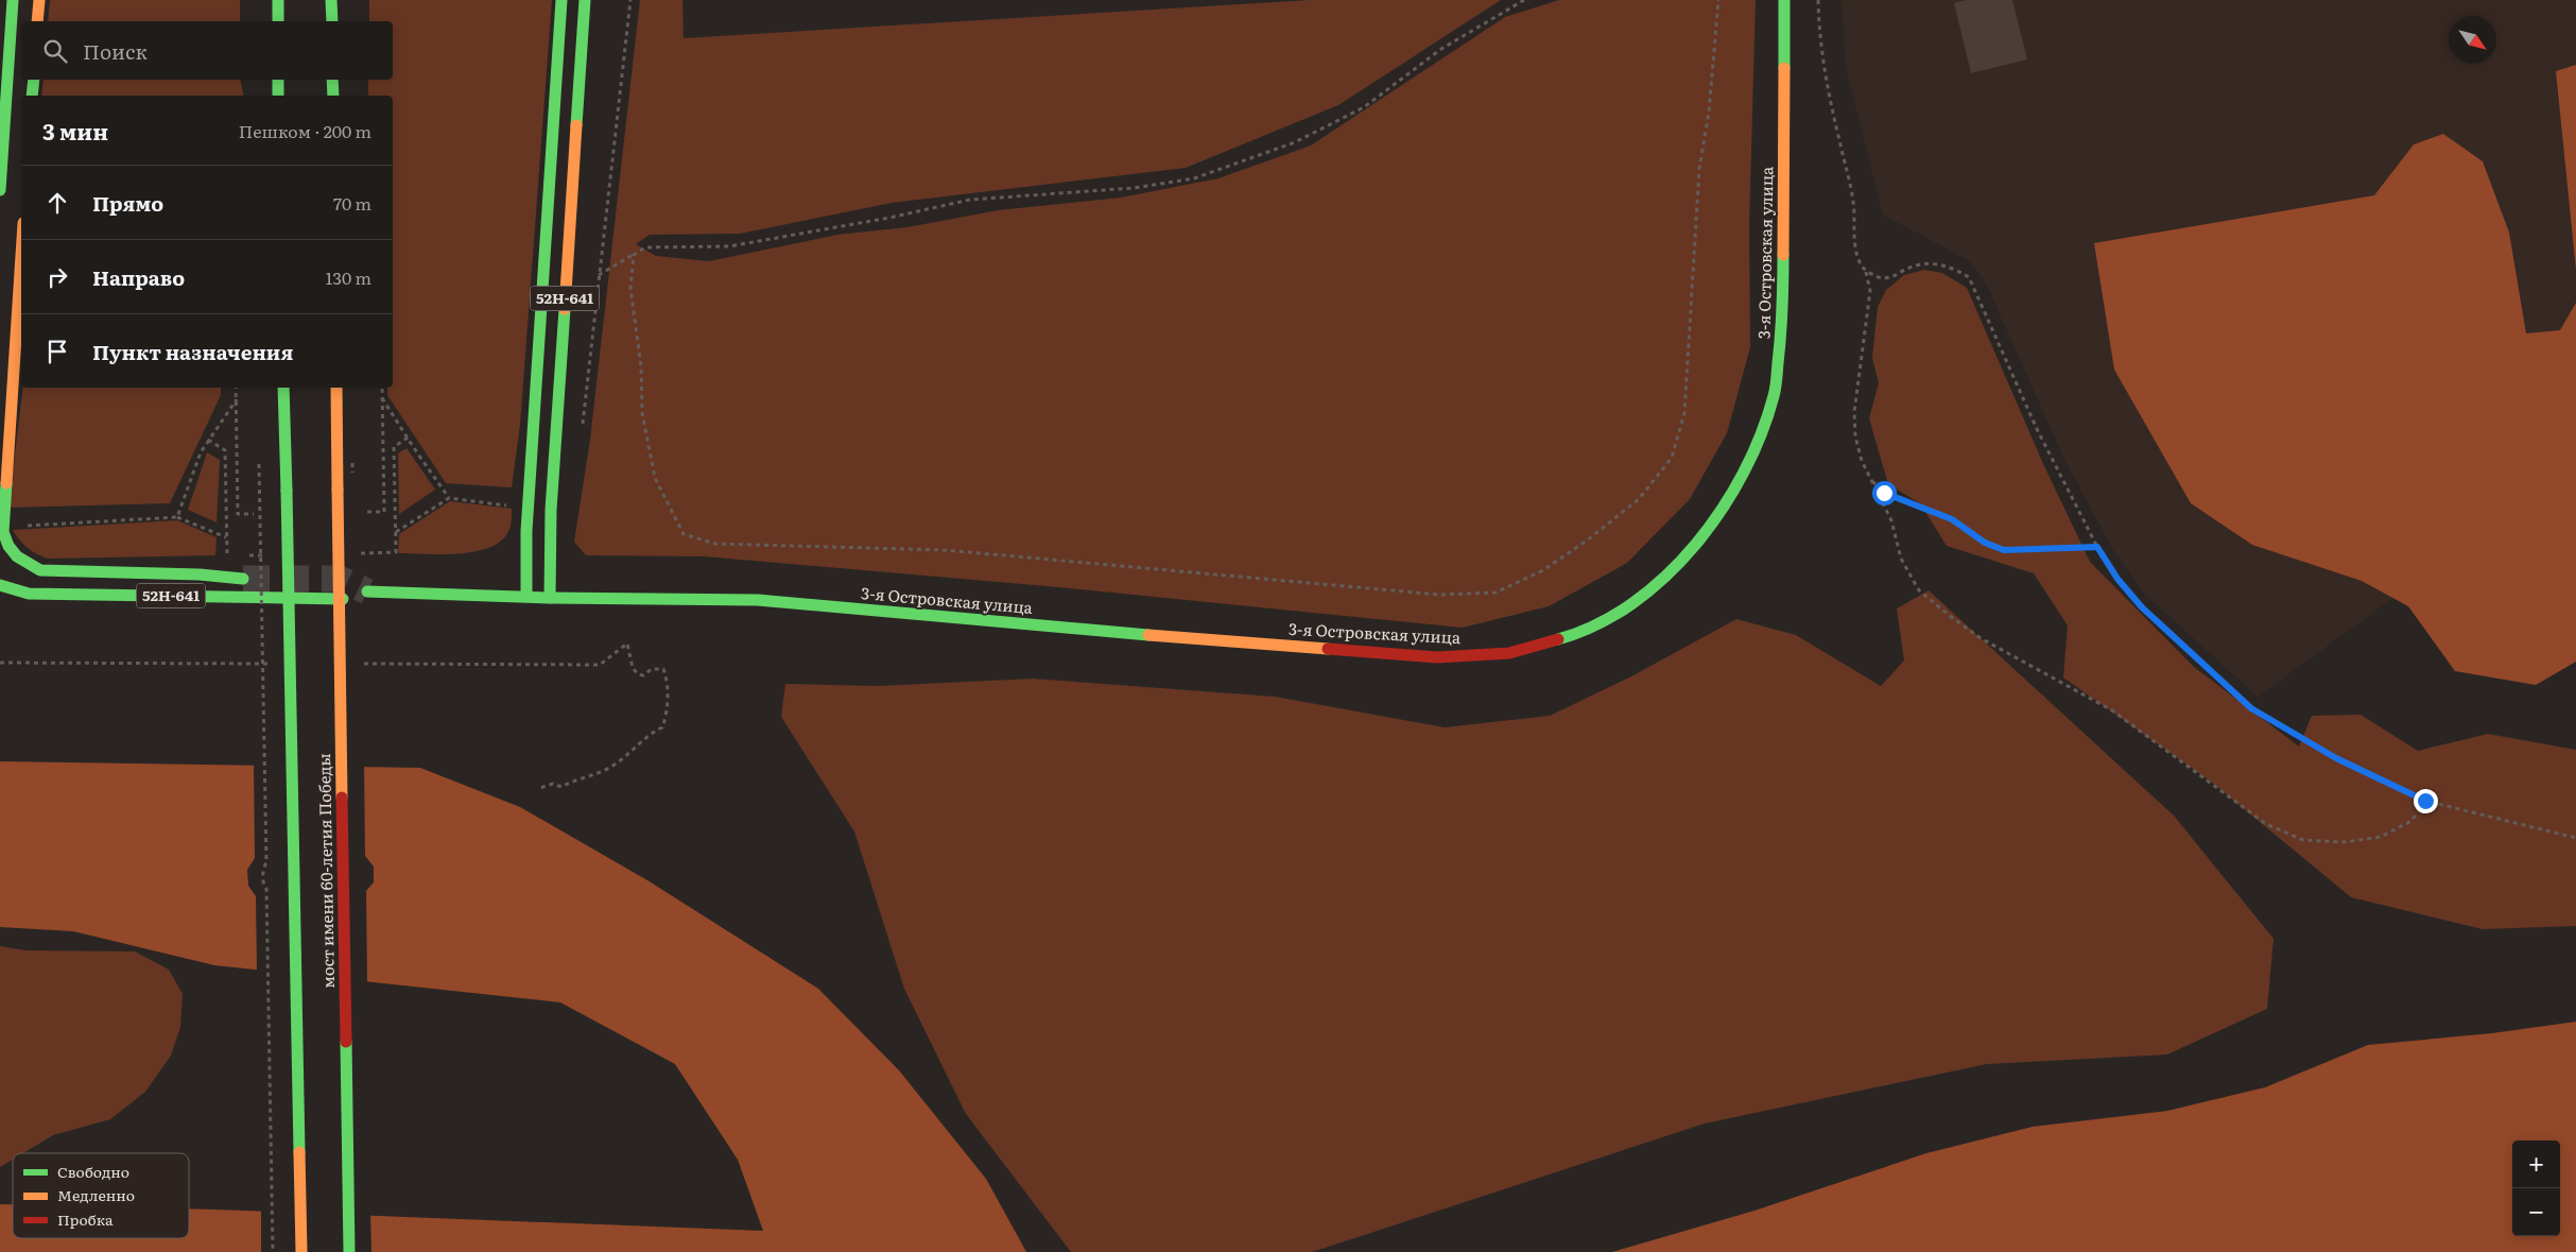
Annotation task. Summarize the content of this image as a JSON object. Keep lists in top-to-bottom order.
{
  "streets": {
    "main road": ["3-я Островская улица", "52Н-641", "мост имени 60-летия Победы"]
  },
  "crossings": [
    ["3-я Островская улица", "52Н-641"]
  ],
  "legend": ["Свободно", "Медленно", "Пробка"],
  "north": "bottom right",
  "page": {
    "search": "Поиск",
    "heading": ["3 мин", "Пешком · 200 m"],
    "list": [
      ["Прямо", "70 m"],
      ["Направо", "130 m"],
      "Пункт назначения"
    ],
    "map_buttons": ["+", "−"]
  }
}
